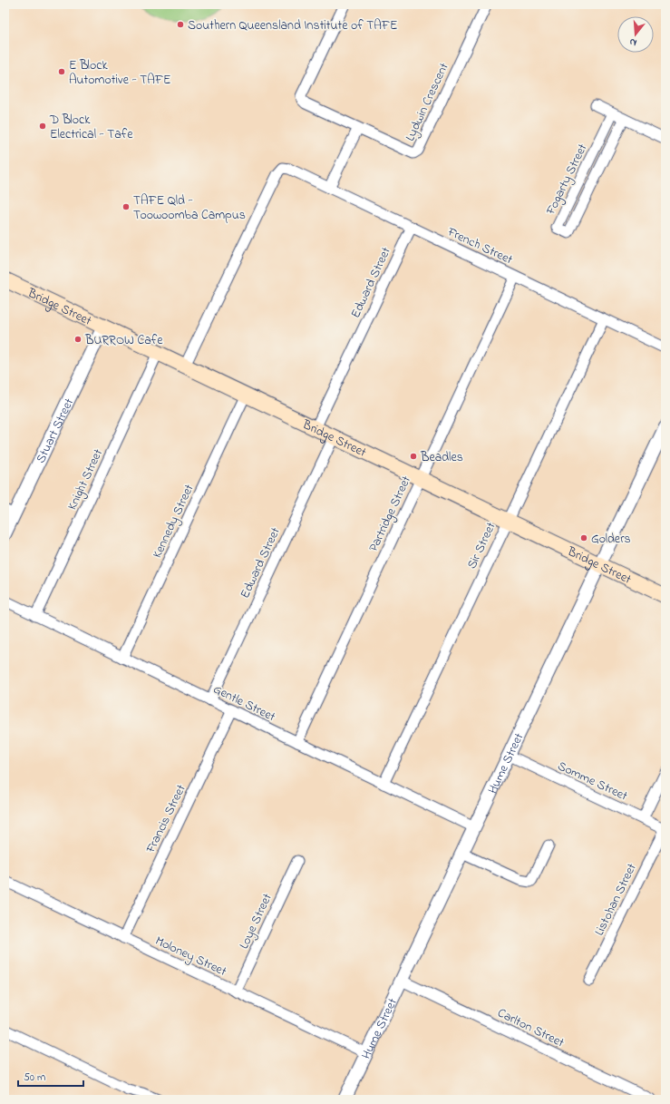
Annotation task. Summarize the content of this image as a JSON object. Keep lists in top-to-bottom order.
{
  "streets": {
    "main road": ["Bridge Street"],
    "street": [
      "Lydwin Crescent",
      "Fogarty Street",
      "French Street",
      "Edward Street",
      "Stuart Street",
      "Knight Street",
      "Partridge Street",
      "Kennedy Street",
      "Sir Street",
      "Gentle Street",
      "Hume Street",
      "Somme Street",
      "Francis Street",
      "Listohan Street",
      "Loye Street",
      "Moloney Street",
      "Carlton Street"
    ]
  },
  "crossings": [
    ["French Street", "Edward Street"],
    ["French Street", "Bridge Street"],
    ["French Street", "Partridge Street"],
    ["French Street", "Sir Street"],
    ["Edward Street", "Bridge Street"],
    ["Edward Street", "Gentle Street"],
    ["Bridge Street", "Stuart Street"],
    ["Bridge Street", "Knight Street"],
    ["Bridge Street", "Partridge Street"],
    ["Bridge Street", "Kennedy Street"],
    ["Bridge Street", "Sir Street"],
    ["Bridge Street", "Hume Street"],
    ["Knight Street", "Gentle Street"],
    ["Partridge Street", "Gentle Street"],
    ["Kennedy Street", "Gentle Street"],
    ["Sir Street", "Gentle Street"],
    ["Gentle Street", "Hume Street"],
    ["Gentle Street", "Francis Street"],
    ["Hume Street", "Somme Street"],
    ["Hume Street", "Moloney Street"],
    ["Hume Street", "Carlton Street"],
    ["Somme Street", "Listohan Street"],
    ["Francis Street", "Moloney Street"],
    ["Loye Street", "Moloney Street"]
  ],
  "places": [
    "Southern Queensland Institute of TAFE",
    "E Block Automotive - TAFE",
    "D Block Electrical - Tafe",
    "TAFE Qld - Toowoomba Campus",
    "BURROW Cafe",
    "Beadles",
    "Golders"
  ],
  "scale_bar": "50 m",
  "north": "bottom"
}
